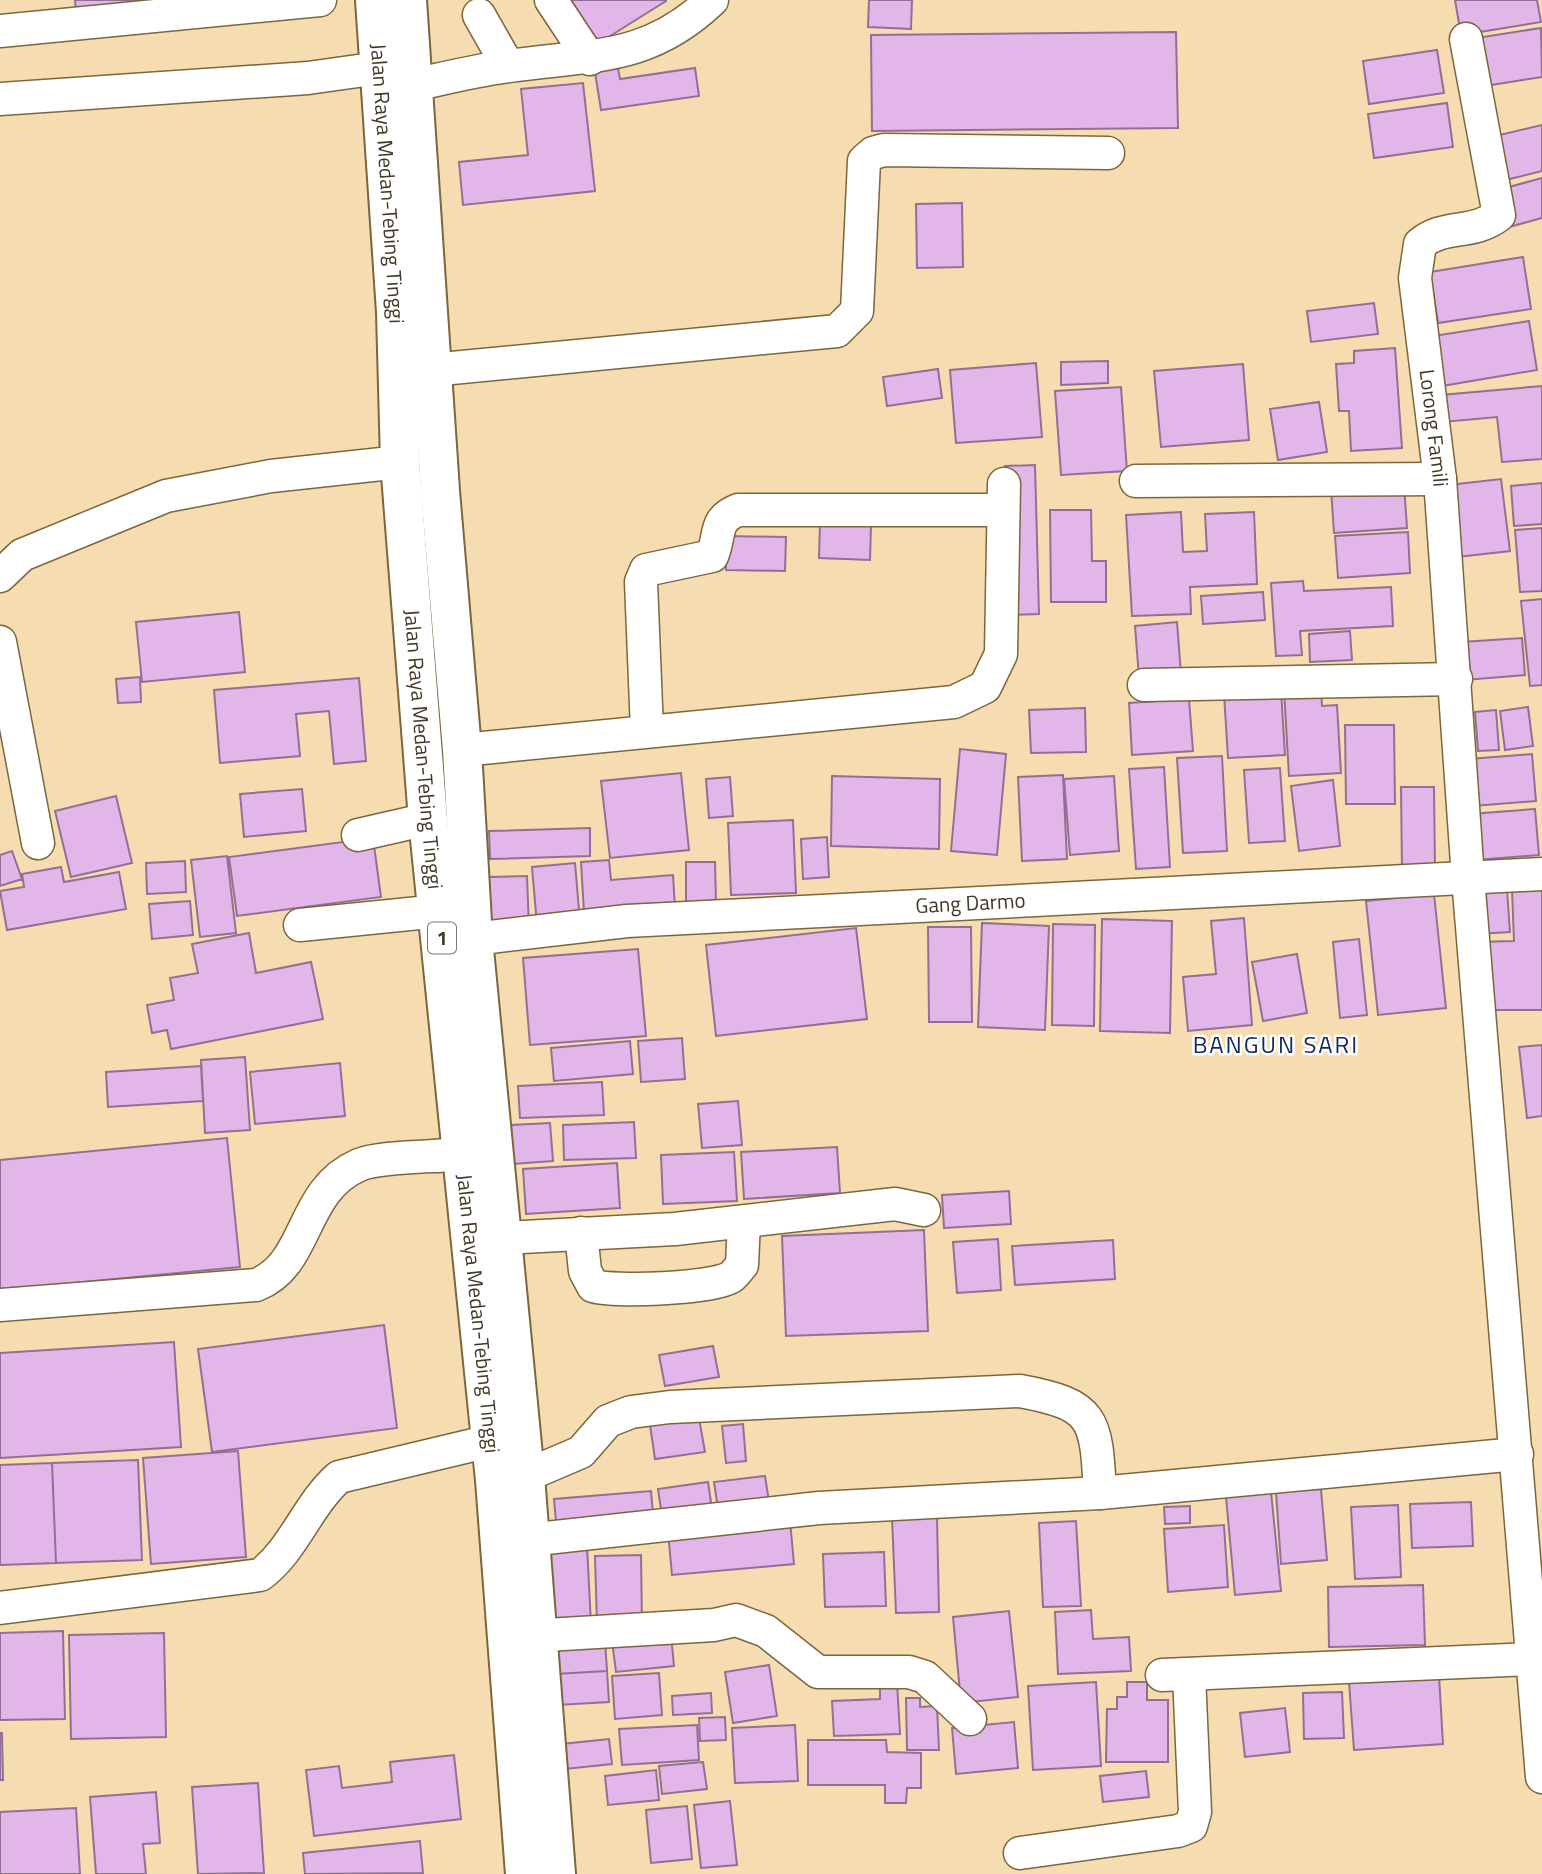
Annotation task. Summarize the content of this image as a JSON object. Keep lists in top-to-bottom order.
{
  "streets": {
    "highway": ["Jalan Raya Medan-Tebing Tinggi", "1"],
    "street": ["Lorong Famili", "Gang Darmo"]
  },
  "crossings": [
    ["Jalan Raya Medan-Tebing Tinggi", "Gang Darmo"],
    ["Lorong Famili", "Gang Darmo"]
  ],
  "districts": ["BANGUN SARI"]
}
